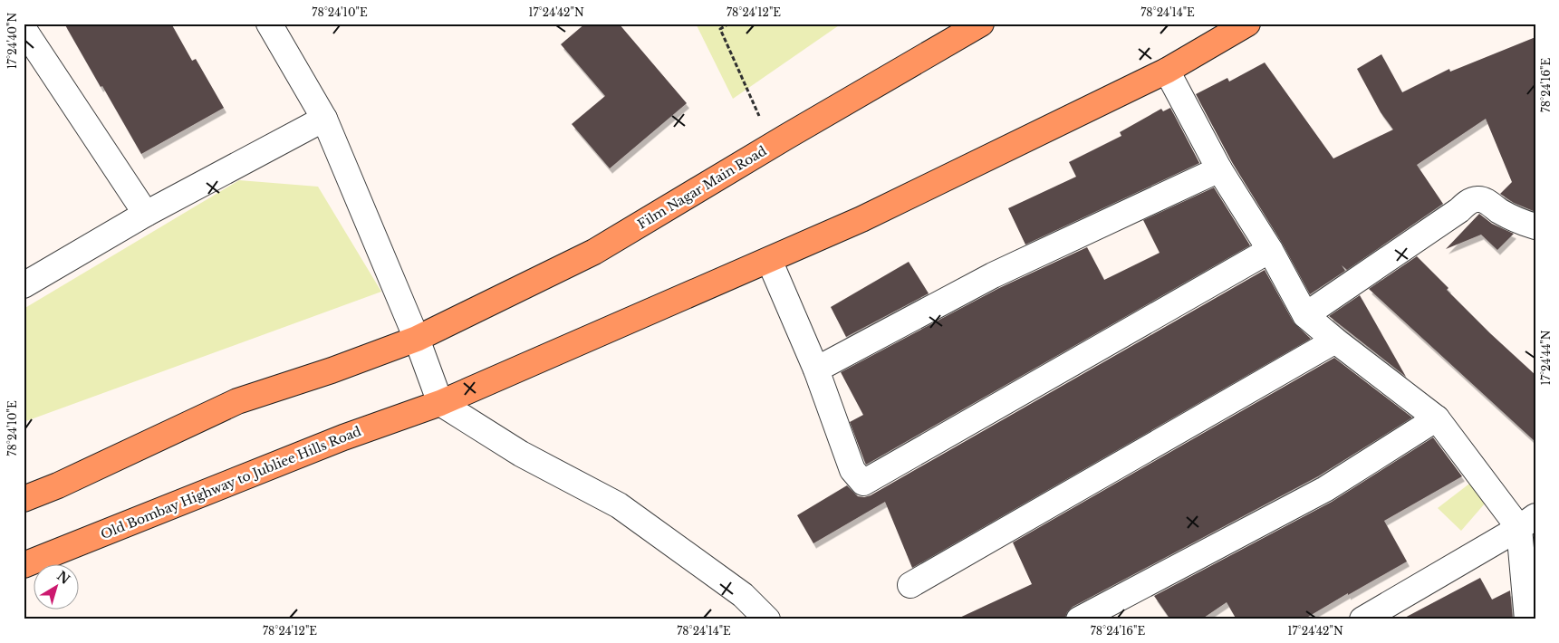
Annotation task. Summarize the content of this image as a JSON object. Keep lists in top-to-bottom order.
{
  "streets": {
    "main road": ["Film Nagar Main Road", "Old Bombay Highway to Jubliee Hills Road"]
  },
  "north": "top right",
  "coordinates": [
    "78°24'10\"E",
    "17°24'42\"N",
    "78°24'12\"E",
    "78°24'14\"E",
    "17°24'40\"N",
    "78°24'16\"E",
    "17°24'44\"N"
  ]
}
